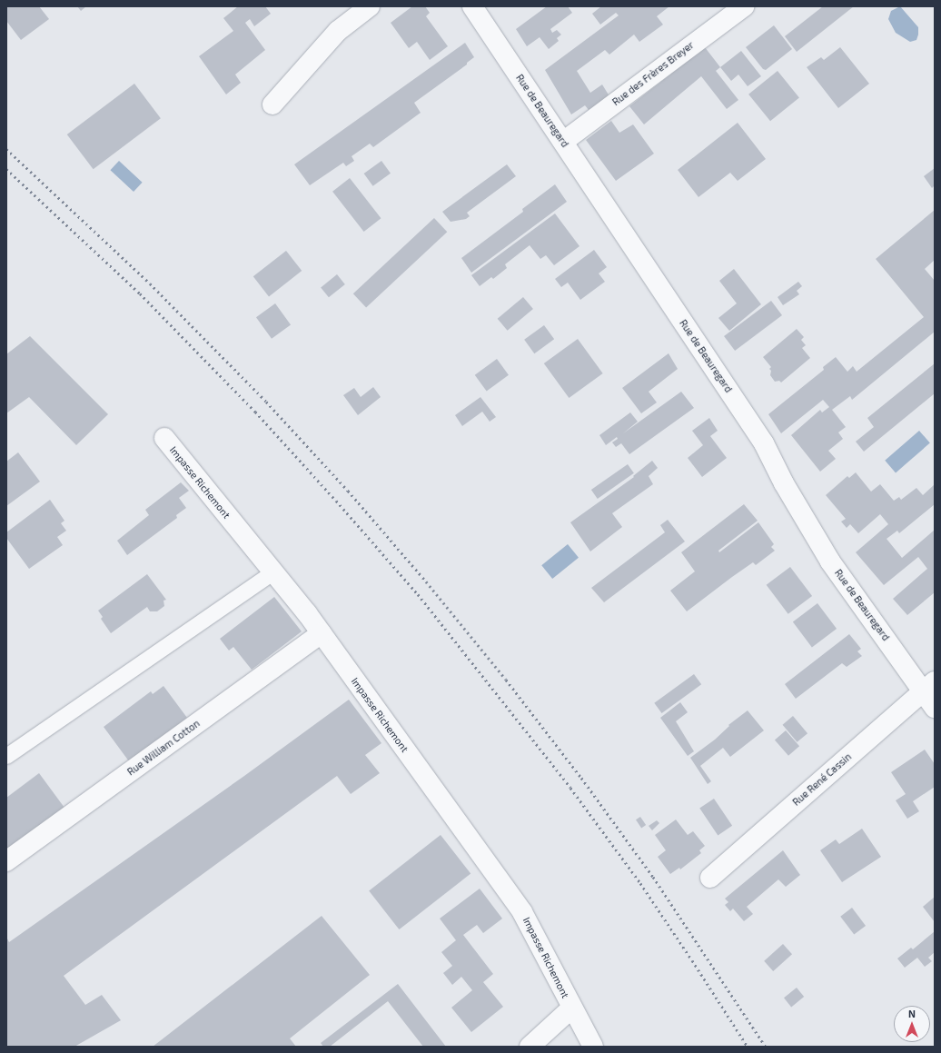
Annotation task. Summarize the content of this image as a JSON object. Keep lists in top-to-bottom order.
{
  "streets": {
    "street": [
      "Rue des Frères Breyer",
      "Rue de Beauregard",
      "Impasse Richemont",
      "Rue William Cotton",
      "Rue René Cassin"
    ]
  },
  "crossings": [
    ["Rue des Frères Breyer", "Rue de Beauregard"],
    ["Rue de Beauregard", "Rue René Cassin"],
    ["Impasse Richemont", "Rue William Cotton"]
  ],
  "north": "top"
}
